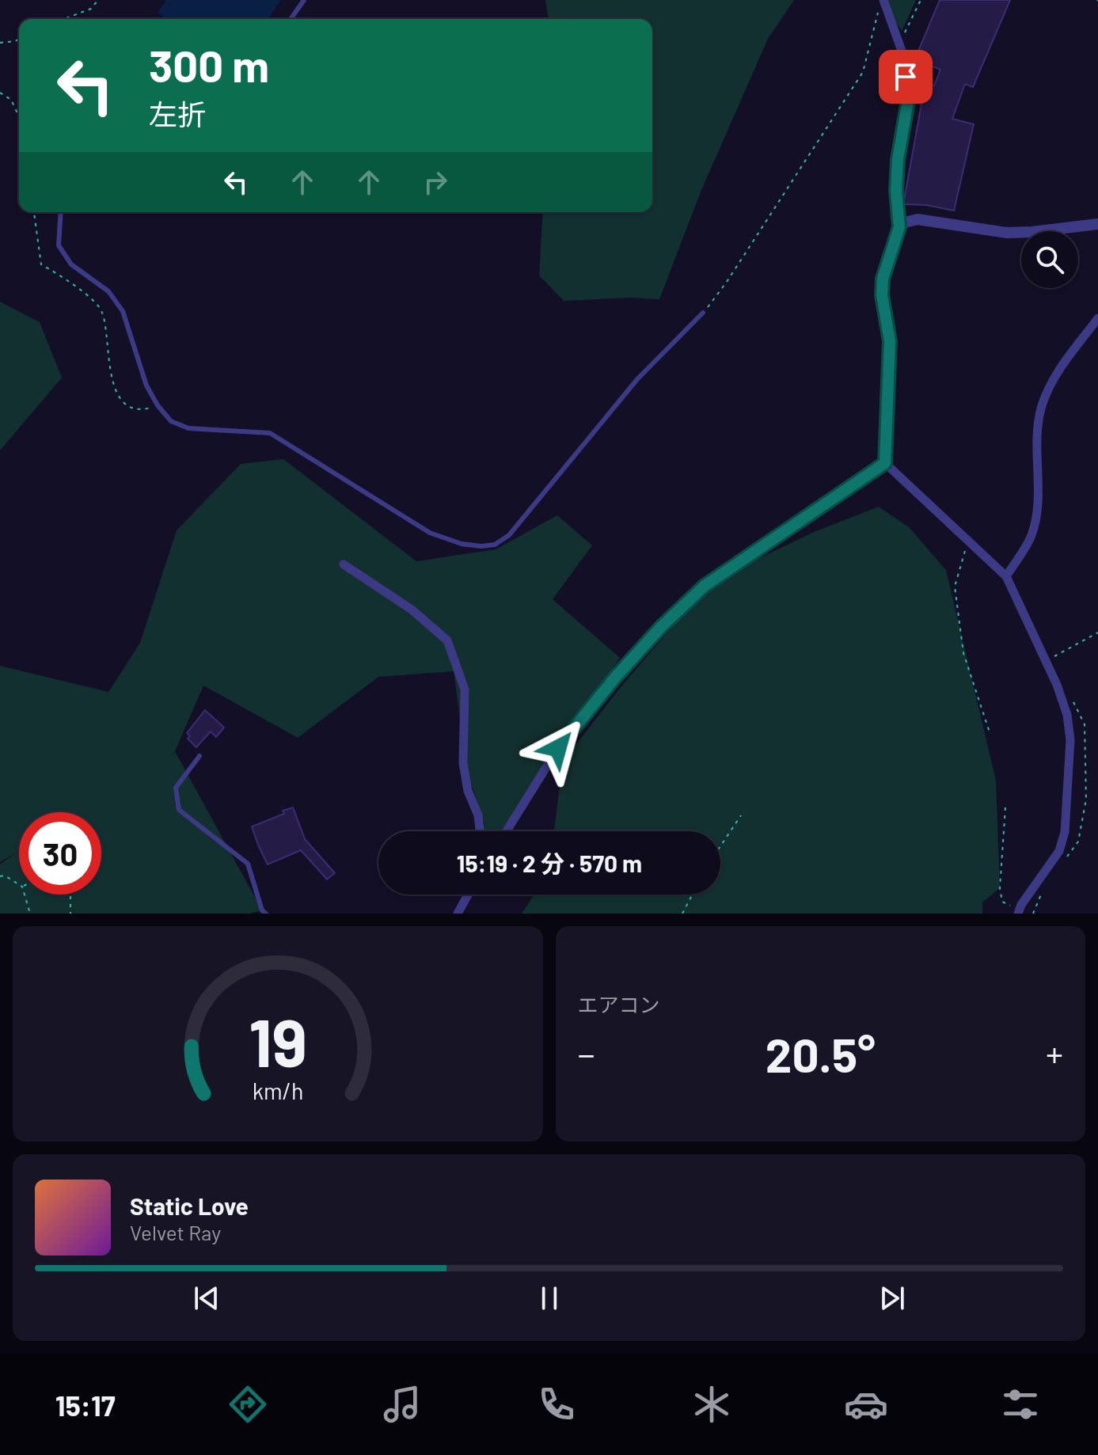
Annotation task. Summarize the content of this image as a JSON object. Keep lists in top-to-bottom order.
{
  "page": {
    "turn": ["300 m", "左折"],
    "limit": "30",
    "trip": "15:19 · 2 分 · 570 m",
    "tile": "エアコン",
    "heat": ["−", "20.5°", "+"],
    "song": ["Static Love", "Velvet Ray"],
    "tabs": "15:17",
    "gauge": ["19", "km/h"]
  }
}
